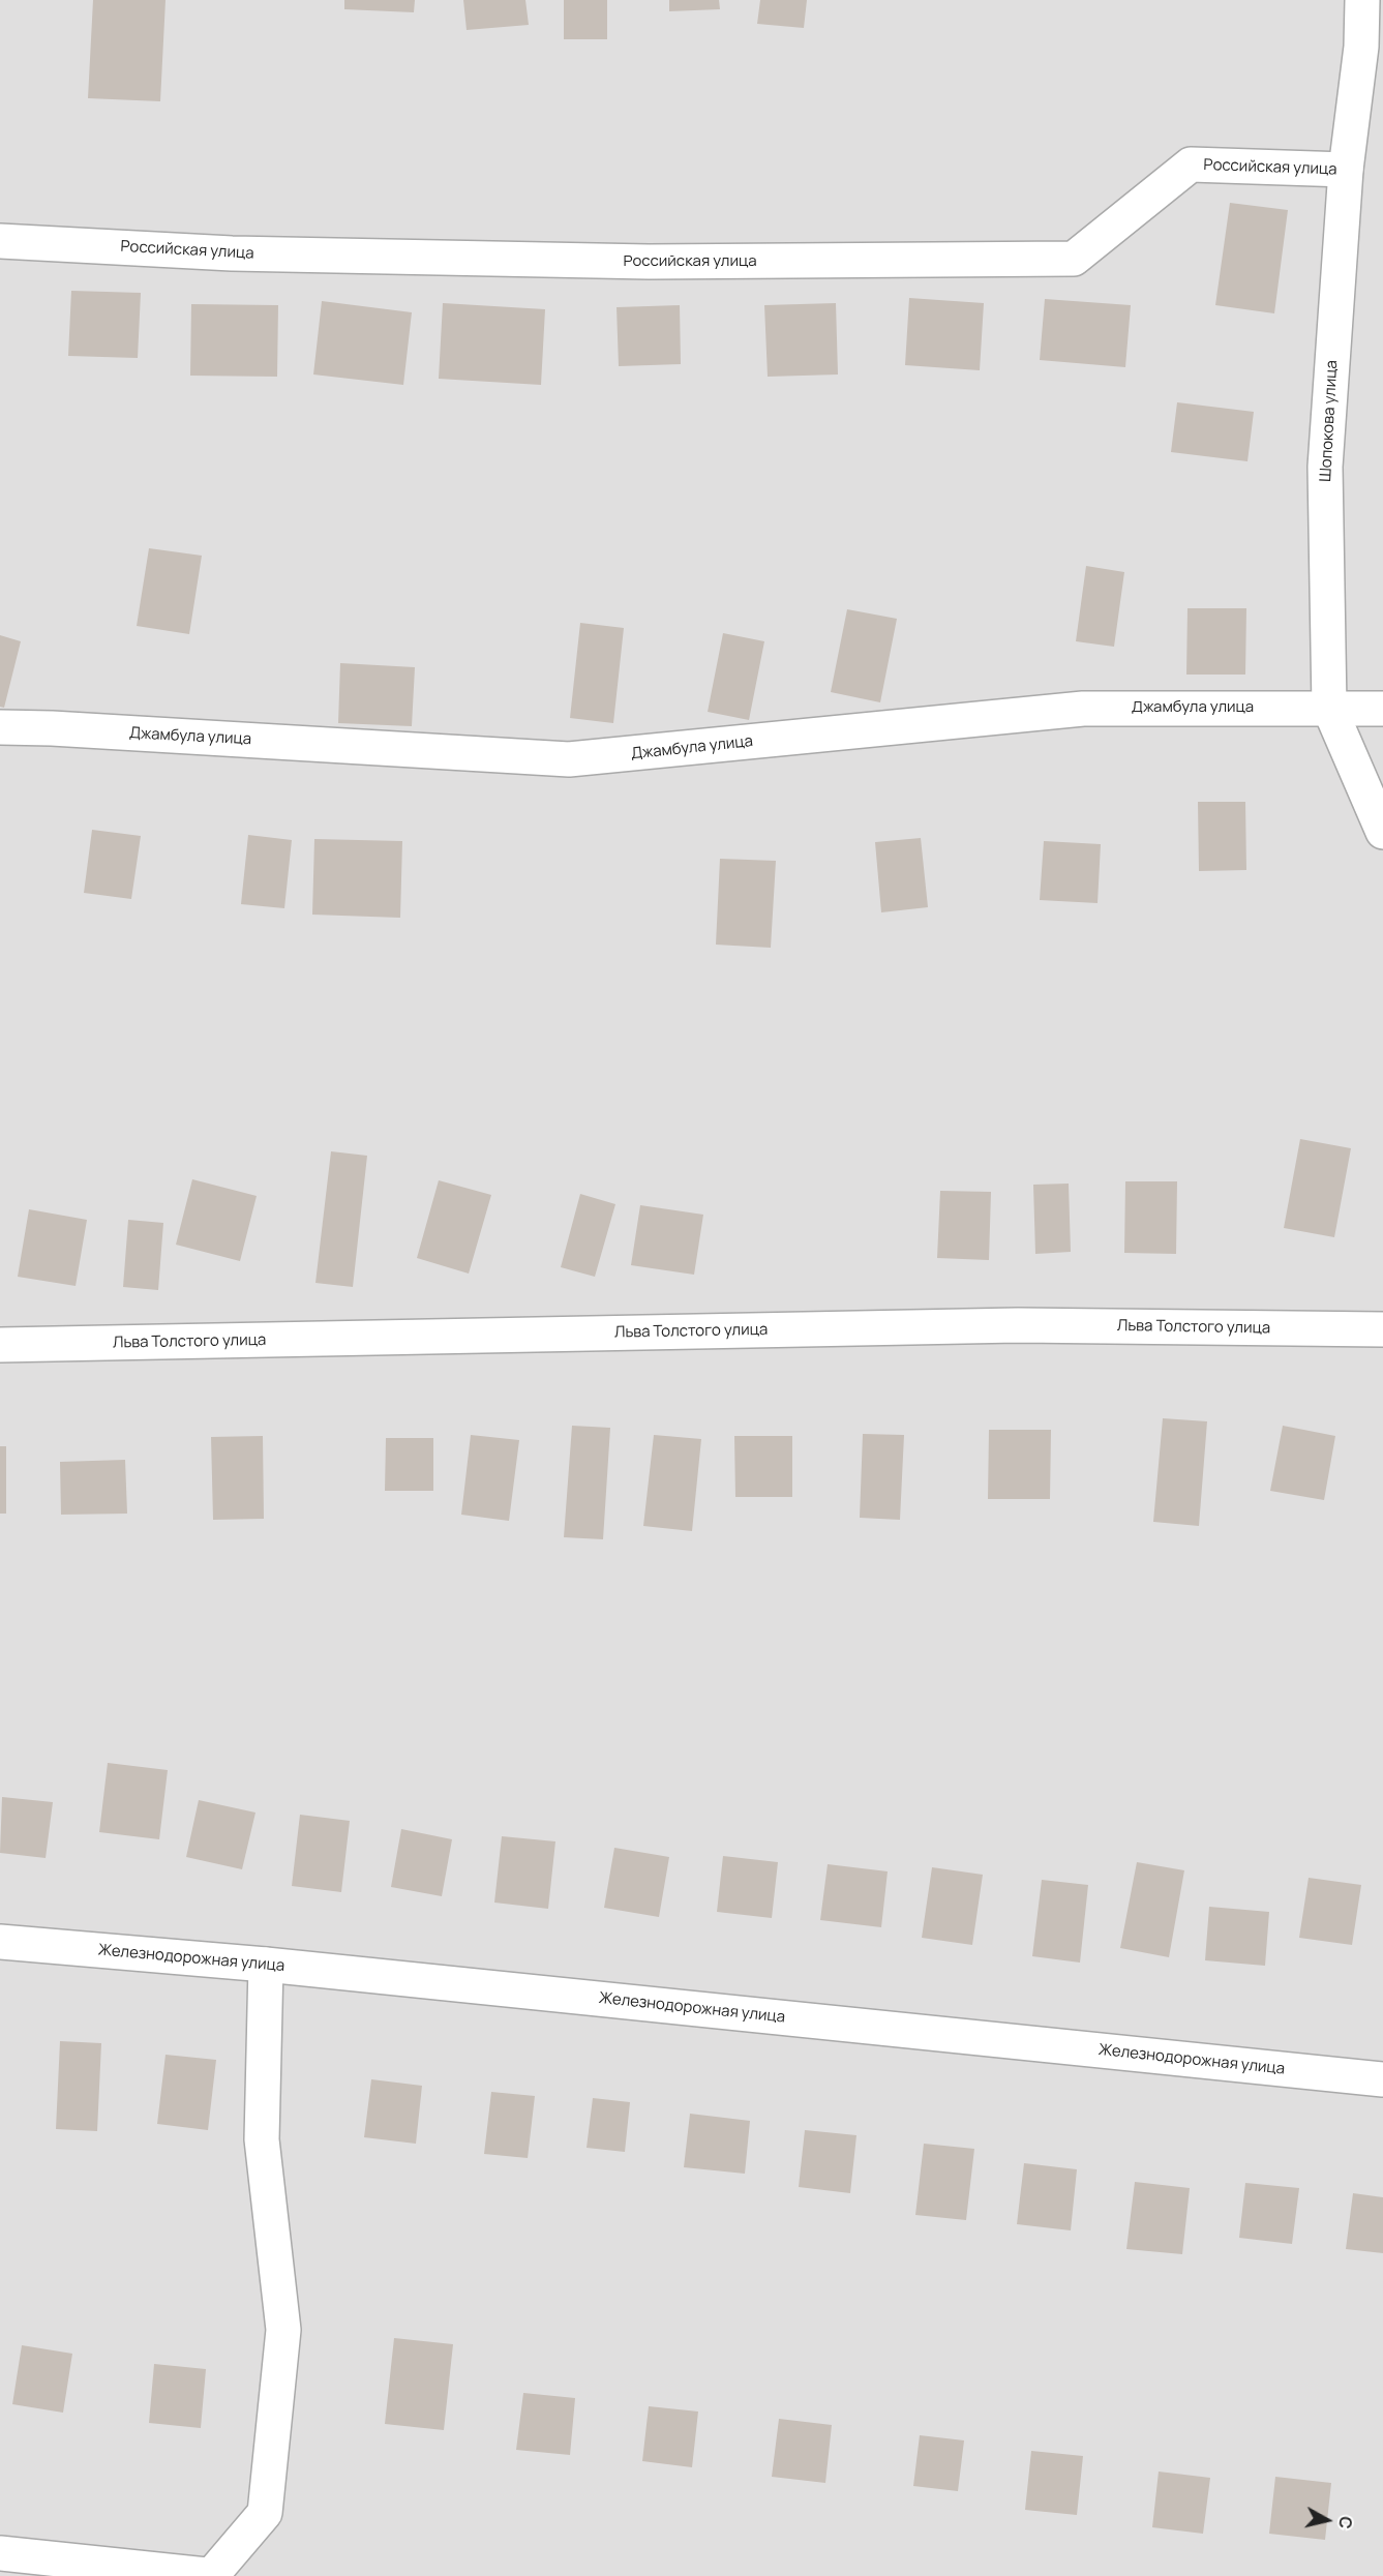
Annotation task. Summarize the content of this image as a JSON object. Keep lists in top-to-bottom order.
{
  "streets": {
    "street": [
      "Российская улица",
      "Шопокова улица",
      "Джамбула улица",
      "Льва Толстого улица",
      "Железнодорожная улица"
    ]
  },
  "crossings": [
    ["Российская улица", "Шопокова улица"],
    ["Шопокова улица", "Джамбула улица"]
  ],
  "north": "right"
}
